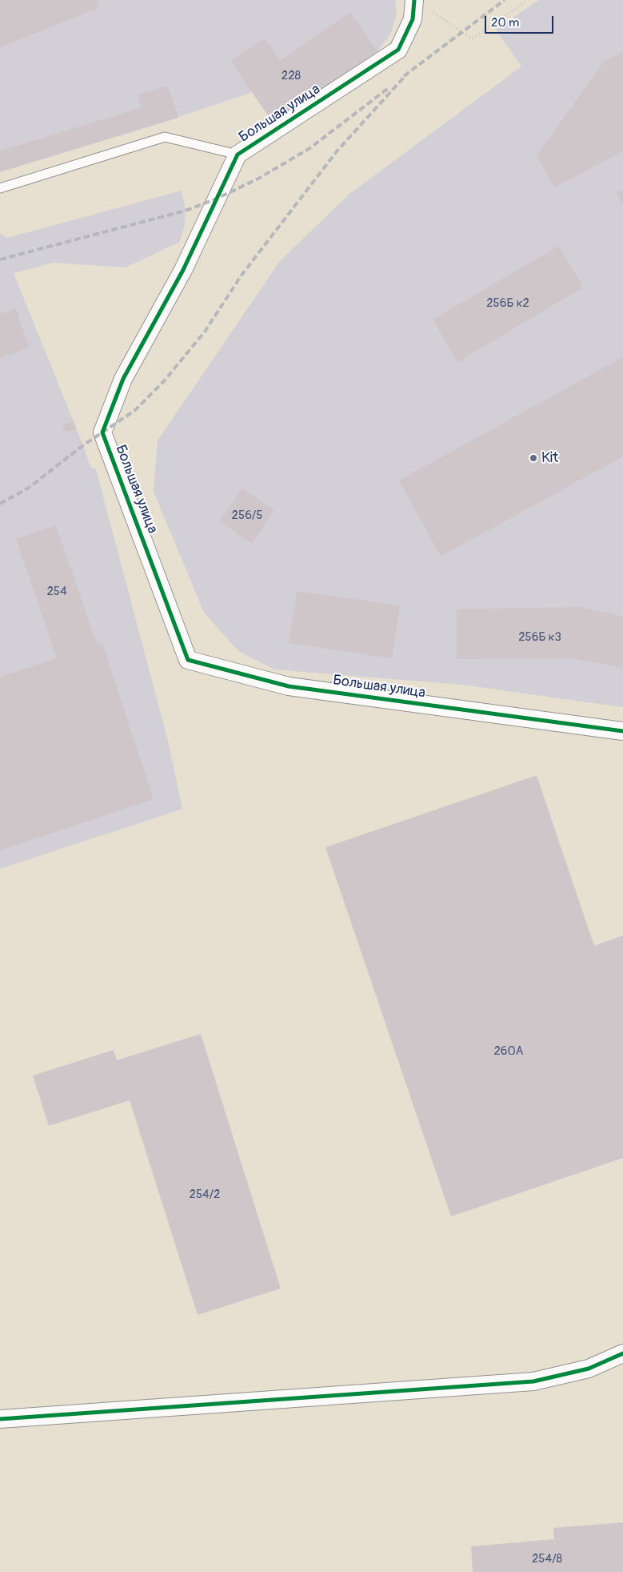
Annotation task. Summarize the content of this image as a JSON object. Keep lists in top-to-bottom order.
{
  "streets": {
    "street": ["Большая улица"]
  },
  "places": ["Kit"],
  "house_numbers": [
    "228",
    "256Б к2",
    "256/5",
    "254",
    "256Б к3",
    "260А",
    "254/2",
    "254/8"
  ],
  "scale_bar": "20 m"
}
